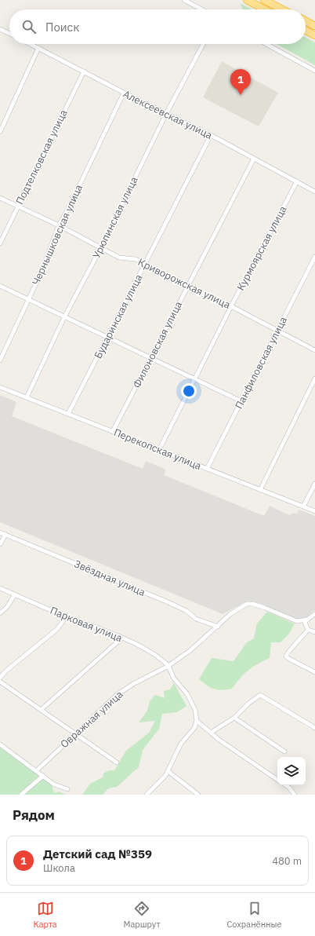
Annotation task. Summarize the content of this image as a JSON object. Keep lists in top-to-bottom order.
{
  "streets": {
    "street": [
      "Алексеевская улица",
      "Подтелковская улица",
      "Урюпинская улица",
      "Чернышковская улица",
      "Курмоярская улица",
      "Криворожская улица",
      "Бударинская улица",
      "Филоновская улица",
      "Панфиловская улица",
      "Перекопская улица",
      "Звёздная улица",
      "Парковая улица",
      "Овражная улица"
    ]
  },
  "crossings": [
    ["Алексеевская улица", "Подтелковская улица"],
    ["Алексеевская улица", "Урюпинская улица"],
    ["Алексеевская улица", "Чернышковская улица"],
    ["Алексеевская улица", "Курмоярская улица"],
    ["Алексеевская улица", "Бударинская улица"],
    ["Алексеевская улица", "Филоновская улица"],
    ["Подтелковская улица", "Криворожская улица"],
    ["Урюпинская улица", "Криворожская улица"],
    ["Урюпинская улица", "Перекопская улица"],
    ["Чернышковская улица", "Криворожская улица"],
    ["Курмоярская улица", "Криворожская улица"],
    ["Курмоярская улица", "Перекопская улица"],
    ["Криворожская улица", "Бударинская улица"],
    ["Криворожская улица", "Филоновская улица"],
    ["Криворожская улица", "Панфиловская улица"],
    ["Бударинская улица", "Перекопская улица"],
    ["Филоновская улица", "Перекопская улица"],
    ["Панфиловская улица", "Перекопская улица"],
    ["Звёздная улица", "Овражная улица"],
    ["Парковая улица", "Овражная улица"]
  ],
  "page": {
    "search": "Поиск",
    "pins": "1",
    "heading": "Рядом",
    "list": [
      {
        "mark": "1",
        "name": "Детский сад №359",
        "note": "Школа",
        "value": "480 m"
      }
    ],
    "nav": ["Карта", "Маршрут", "Сохранённые"]
  }
}
